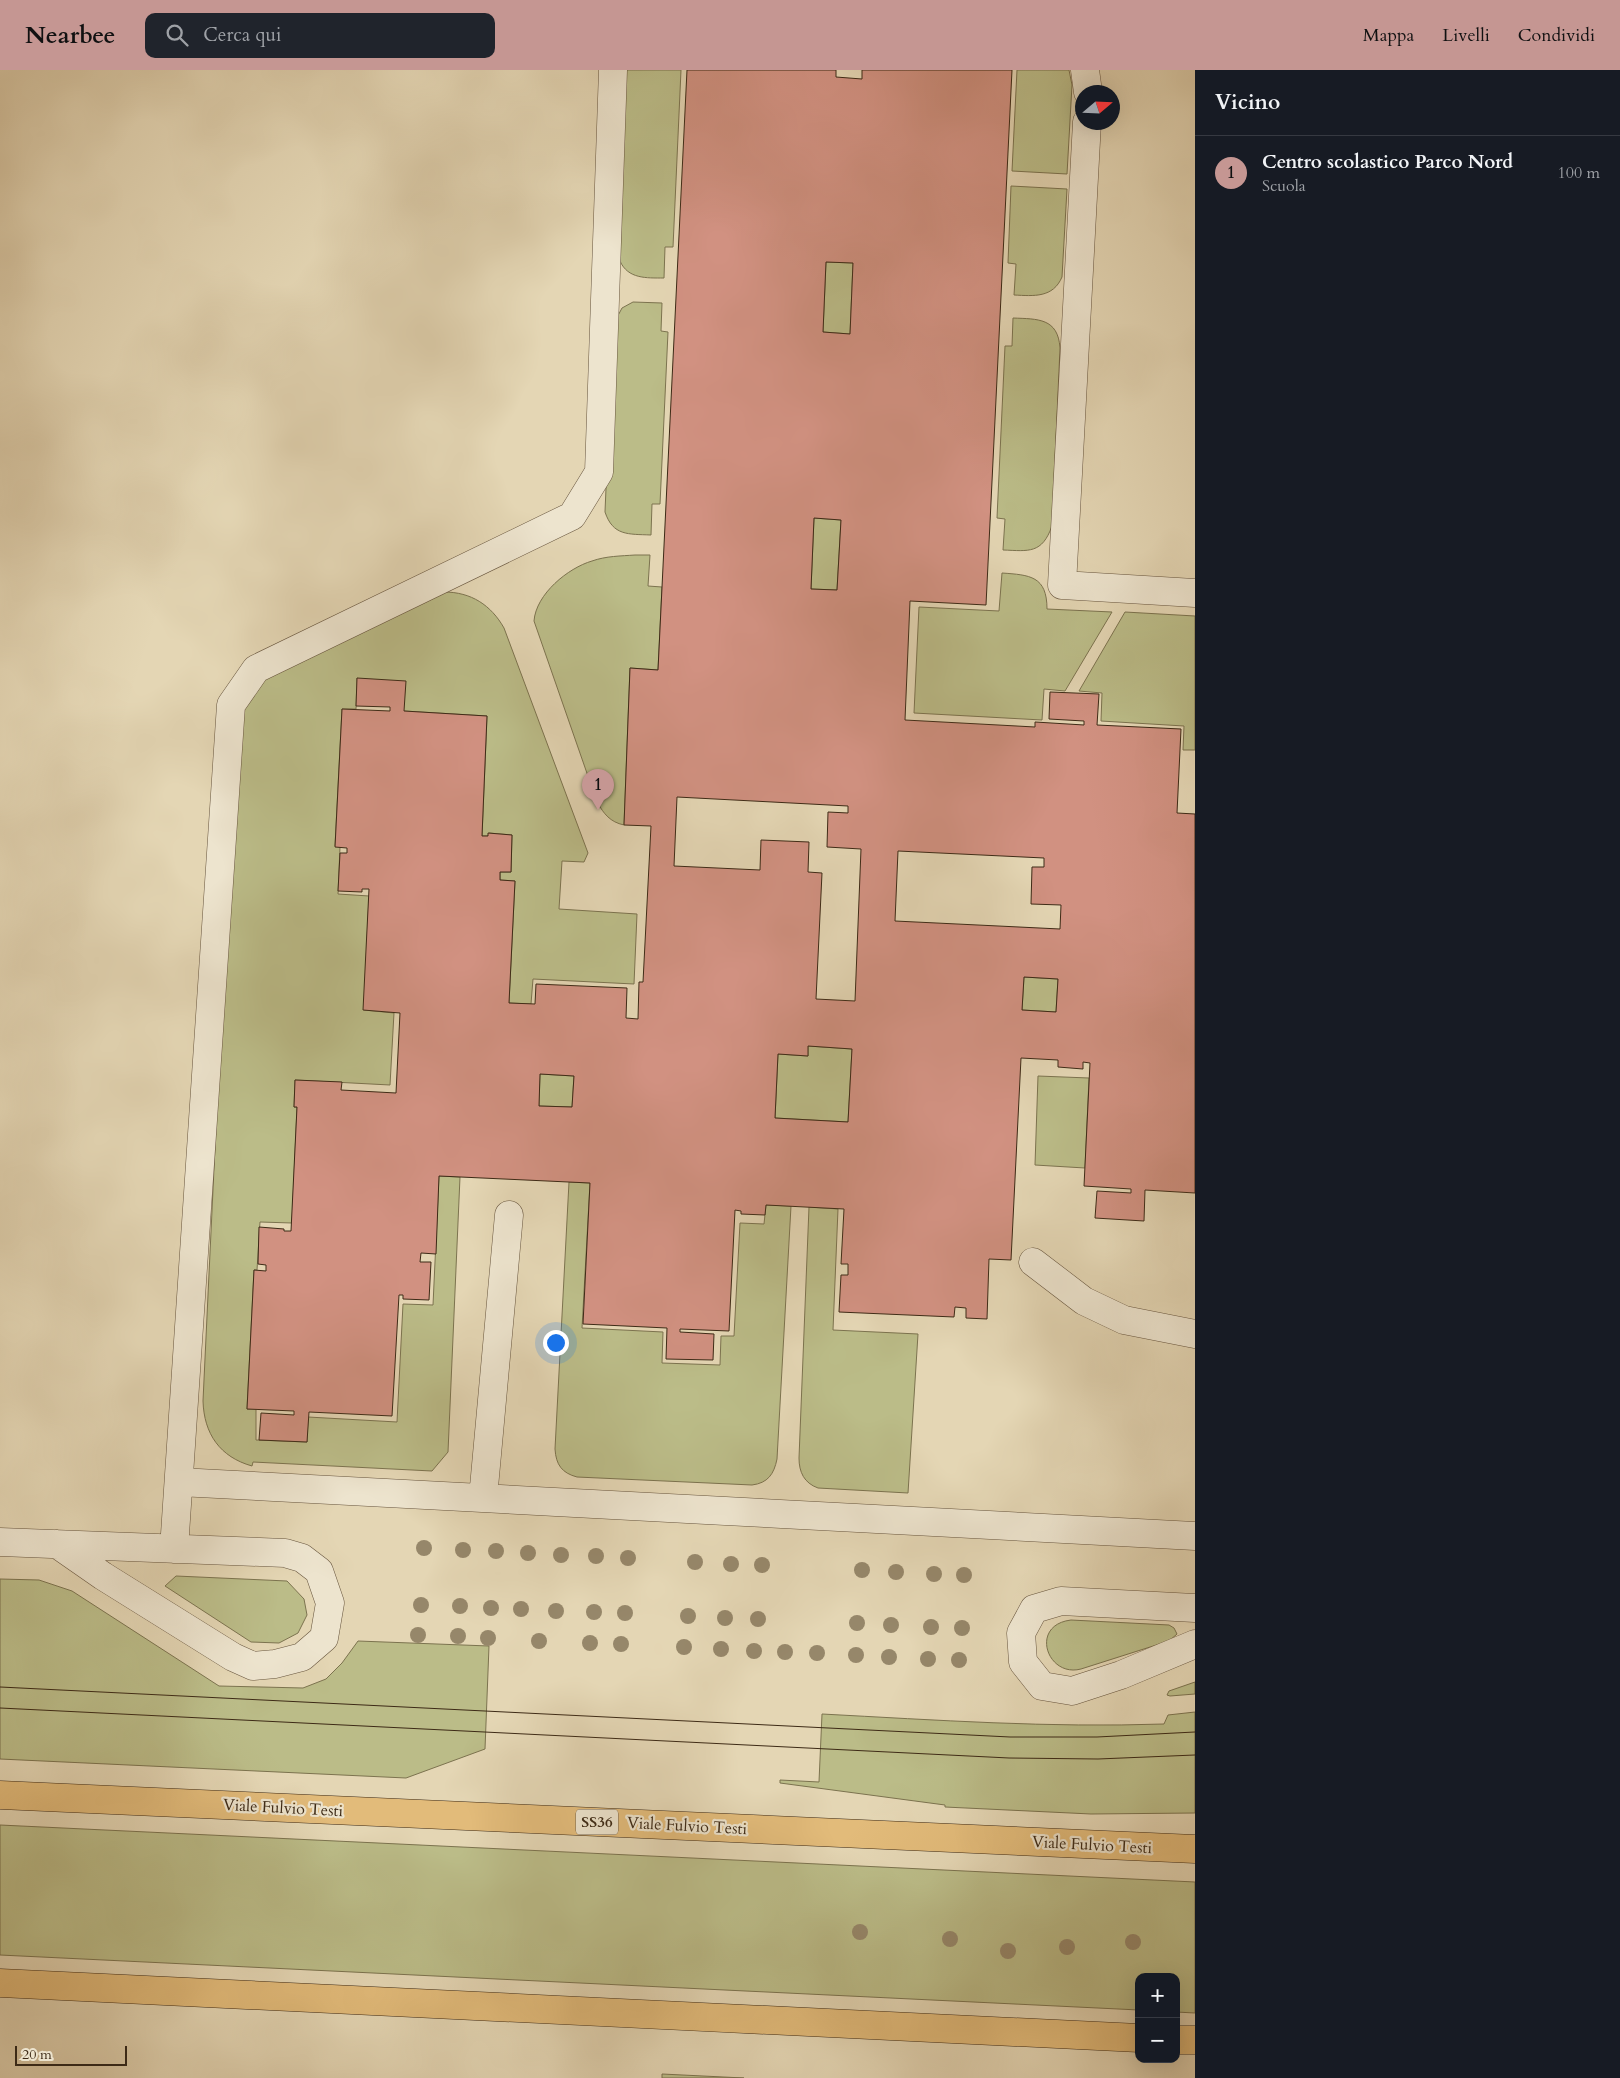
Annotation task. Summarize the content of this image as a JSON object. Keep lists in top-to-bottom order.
{
  "streets": {
    "main road": ["Viale Fulvio Testi", "SS36"]
  },
  "scale_bar": "20 m",
  "north": "right",
  "page": {
    "header": "Nearbee",
    "search": "Cerca qui",
    "nav": ["Mappa", "Livelli", "Condividi"],
    "heading": "Vicino",
    "list": [
      {
        "mark": "1",
        "name": "Centro scolastico Parco Nord",
        "note": "Scuola",
        "value": "100 m"
      }
    ],
    "pins": "1",
    "map_buttons": ["+", "−"],
    "scale": "20 m"
  }
}
